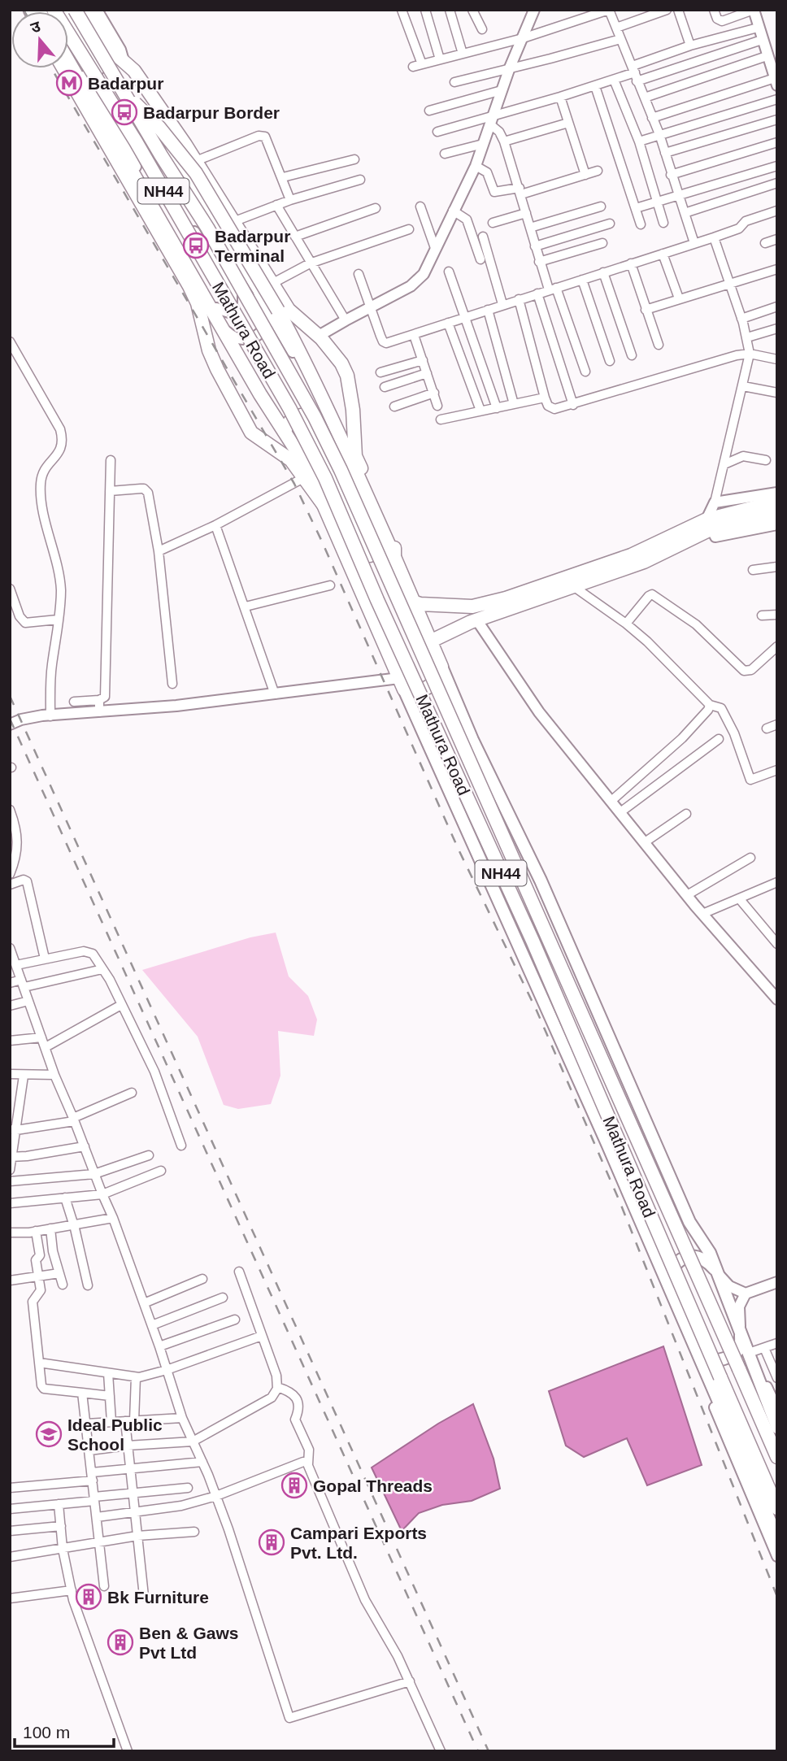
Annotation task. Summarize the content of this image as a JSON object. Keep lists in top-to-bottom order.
{
  "streets": {
    "main road": ["NH44", "Mathura Road"]
  },
  "places": {
    "metro station": ["Badarpur"],
    "bus stop": ["Badarpur Border", "Badarpur Terminal"],
    "school or university": ["Ideal Public School"],
    "building": [
      "Gopal Threads",
      "Campari Exports Pvt. Ltd.",
      "Bk Furniture",
      "Ben & Gaws Pvt Ltd"
    ]
  },
  "scale_bar": "100 m",
  "north": "top"
}
